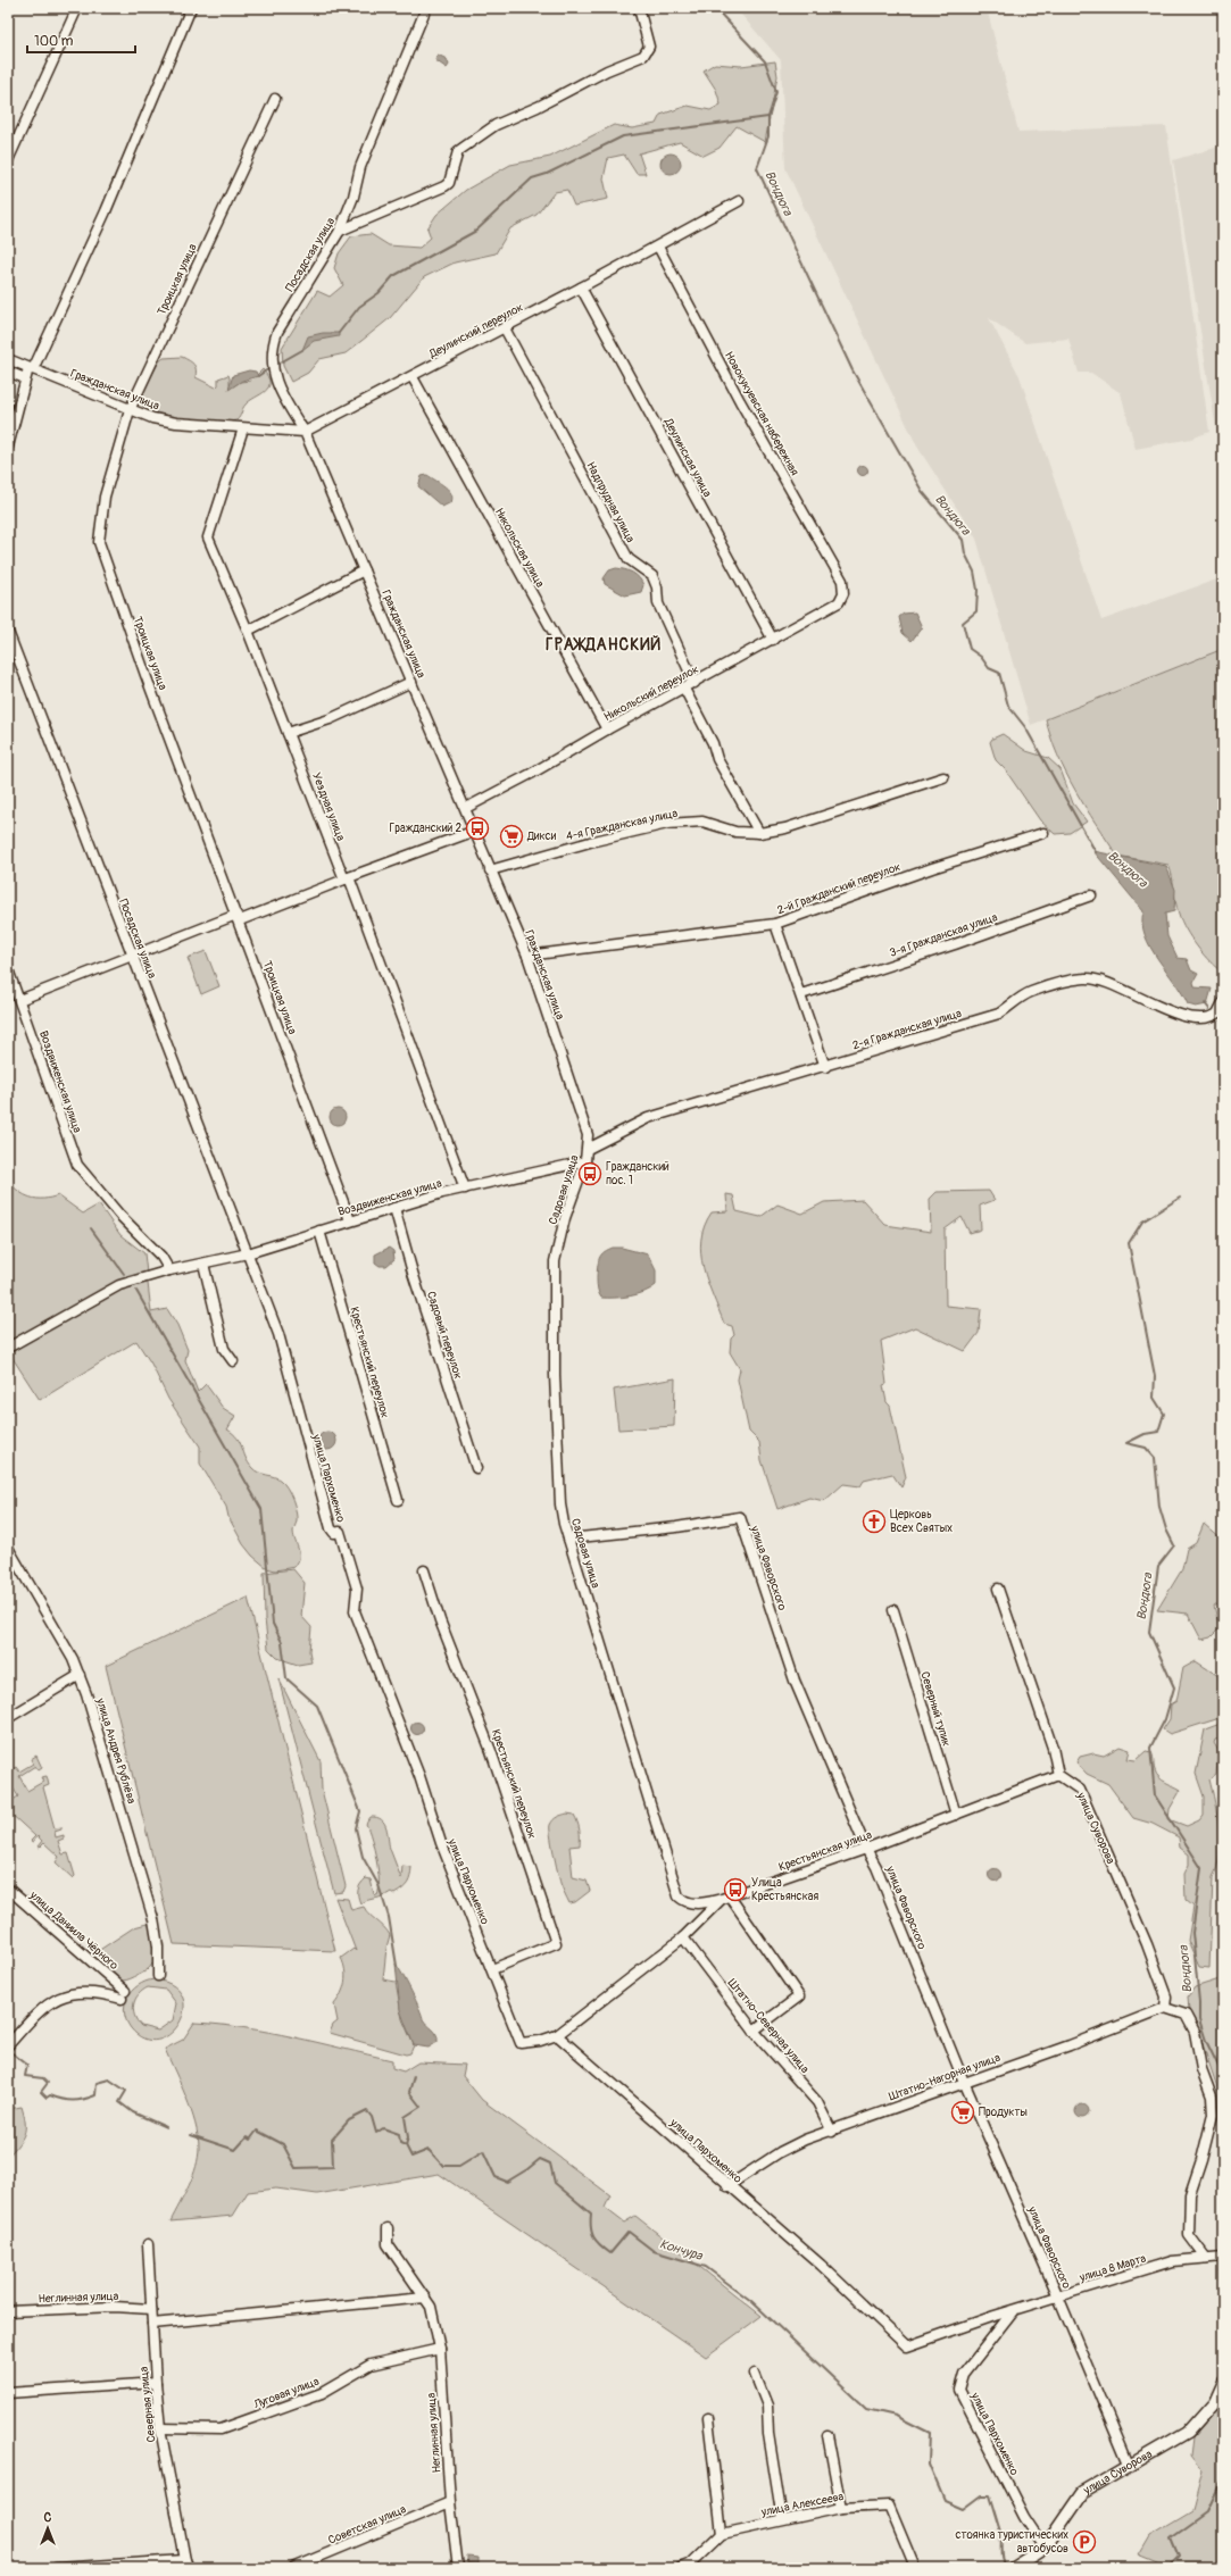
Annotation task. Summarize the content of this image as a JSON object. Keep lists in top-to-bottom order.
{
  "streets": {
    "main road": ["улица Суворова"],
    "street": [
      "Посадская улица",
      "Троицкая улица",
      "Деулинский переулок",
      "Гражданская улица",
      "Новокукуевская набережная",
      "Деулинская улица",
      "Надпрудная улица",
      "Никольская улица",
      "Никольский переулок",
      "Уездная улица",
      "4-я Гражданская улица",
      "2-й Гражданский переулок",
      "3-я Гражданская улица",
      "2-я Гражданская улица",
      "Воздвиженская улица",
      "Садовая улица",
      "Садовый переулок",
      "Крестьянский переулок",
      "улица Пархоменко",
      "улица Фаворского",
      "Северный тупик",
      "улица Андрея Рублёва",
      "Крестьянская улица",
      "улица Даниила Чёрного",
      "Штатно-Северная улица",
      "Штатно-Нагорная улица",
      "улица 8 Марта",
      "Неглинная улица",
      "Луговая улица",
      "Северная улица",
      "улица Алексеева",
      "Советская улица"
    ]
  },
  "crossings": [
    ["Посадская улица", "Деулинский переулок"],
    ["Посадская улица", "Гражданская улица"],
    ["Посадская улица", "Воздвиженская улица"],
    ["Посадская улица", "улица Пархоменко"],
    ["Троицкая улица", "Гражданская улица"],
    ["Троицкая улица", "Воздвиженская улица"],
    ["Деулинский переулок", "Гражданская улица"],
    ["Деулинский переулок", "Новокукуевская набережная"],
    ["Деулинский переулок", "Деулинская улица"],
    ["Деулинский переулок", "Надпрудная улица"],
    ["Деулинский переулок", "Никольская улица"],
    ["Гражданская улица", "Никольский переулок"],
    ["Гражданская улица", "Уездная улица"],
    ["Гражданская улица", "4-я Гражданская улица"],
    ["Гражданская улица", "2-й Гражданский переулок"],
    ["Гражданская улица", "Садовая улица"],
    ["Новокукуевская набережная", "Никольский переулок"],
    ["Деулинская улица", "Никольский переулок"],
    ["Надпрудная улица", "Никольский переулок"],
    ["Никольская улица", "Никольский переулок"],
    ["Уездная улица", "Воздвиженская улица"],
    ["2-я Гражданская улица", "Садовая улица"],
    ["Воздвиженская улица", "Садовая улица"],
    ["Воздвиженская улица", "Садовый переулок"],
    ["Воздвиженская улица", "Крестьянский переулок"],
    ["Воздвиженская улица", "улица Пархоменко"],
    ["Садовая улица", "улица Фаворского"],
    ["Садовая улица", "Крестьянская улица"],
    ["Крестьянский переулок", "улица Пархоменко"],
    ["улица Пархоменко", "улица Суворова"],
    ["улица Пархоменко", "Крестьянская улица"],
    ["улица Пархоменко", "Штатно-Нагорная улица"],
    ["улица Пархоменко", "улица 8 Марта"],
    ["улица Фаворского", "улица Суворова"],
    ["улица Фаворского", "Крестьянская улица"],
    ["улица Фаворского", "Штатно-Нагорная улица"],
    ["улица Фаворского", "улица 8 Марта"],
    ["Северный тупик", "Крестьянская улица"],
    ["улица Суворова", "Крестьянская улица"],
    ["улица Суворова", "Штатно-Нагорная улица"],
    ["Крестьянская улица", "Штатно-Северная улица"],
    ["Штатно-Северная улица", "Штатно-Нагорная улица"],
    ["Неглинная улица", "Луговая улица"],
    ["Неглинная улица", "Северная улица"],
    ["Неглинная улица", "Советская улица"],
    ["Луговая улица", "Северная улица"]
  ],
  "districts": ["ГРАЖДАНСКИЙ"],
  "water": ["Вондюга", "Кончура"],
  "places": {
    "bus stop": ["Гражданский 2", "Гражданский пос. 1", "Улица Крестьянская"],
    "supermarket": ["Дикси", "Продукты"],
    "church": ["Церковь Всех Святых"],
    "parking": ["стоянка туристических автобусов"]
  },
  "scale_bar": "100 m",
  "north": "top"
}
